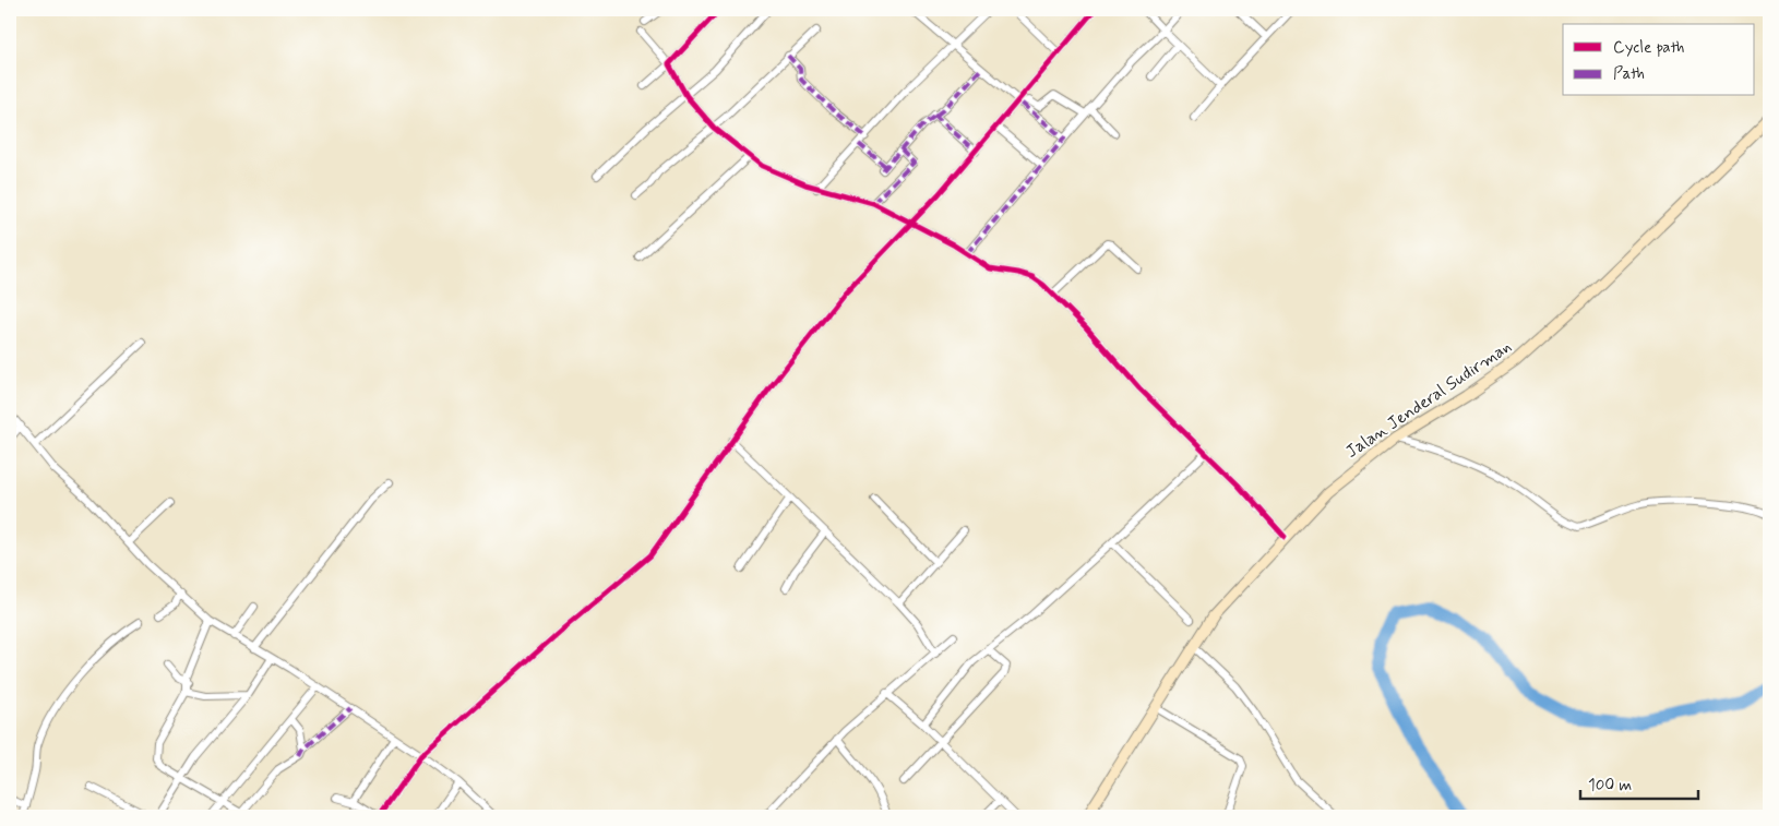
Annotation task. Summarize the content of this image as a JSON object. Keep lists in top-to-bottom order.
{
  "streets": {
    "main road": ["Jalan Jenderal Sudirman"]
  },
  "legend": ["Cycle path", "Path"],
  "scale_bar": "100 m"
}
